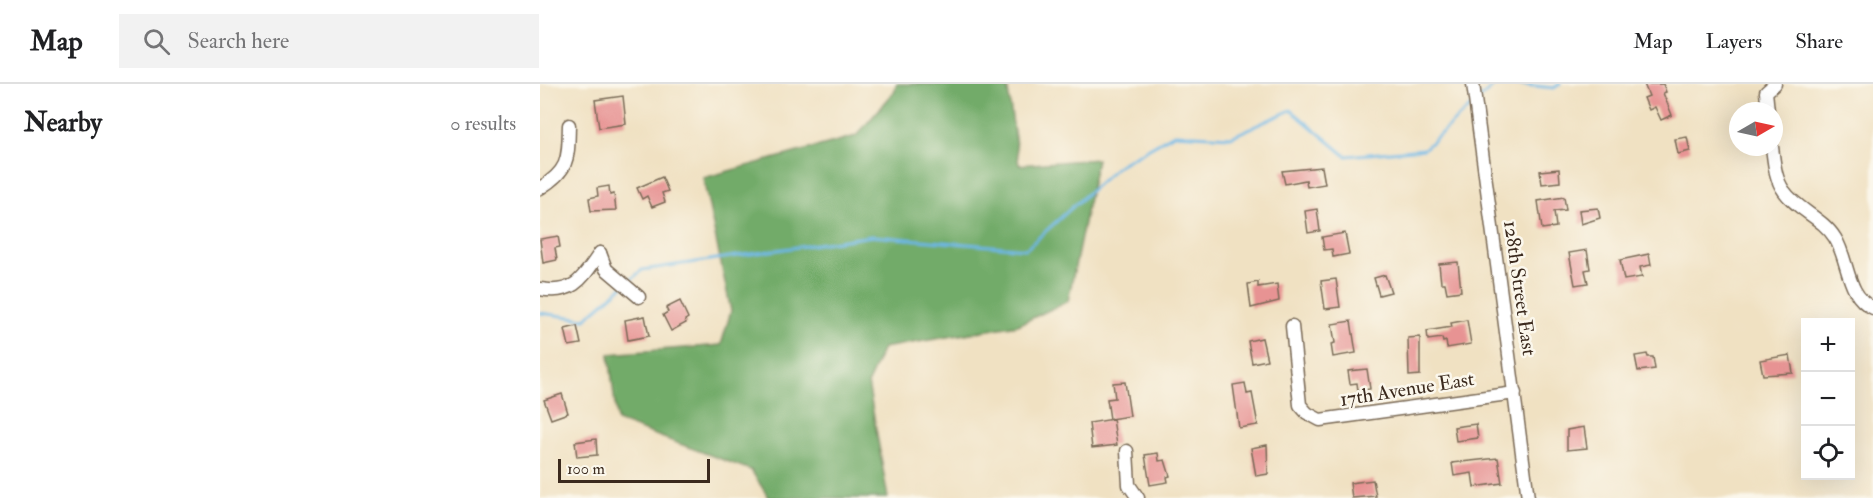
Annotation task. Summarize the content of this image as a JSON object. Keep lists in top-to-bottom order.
{
  "streets": {
    "street": ["128th Street East", "17th Avenue East"]
  },
  "crossings": [
    ["128th Street East", "17th Avenue East"]
  ],
  "scale_bar": "100 m",
  "north": "right",
  "page": {
    "header": "Map",
    "search": "Search here",
    "nav": ["Map", "Layers", "Share"],
    "heading": ["Nearby", "0 results"],
    "map_buttons": ["+", "−"],
    "scale": "100 m"
  }
}
